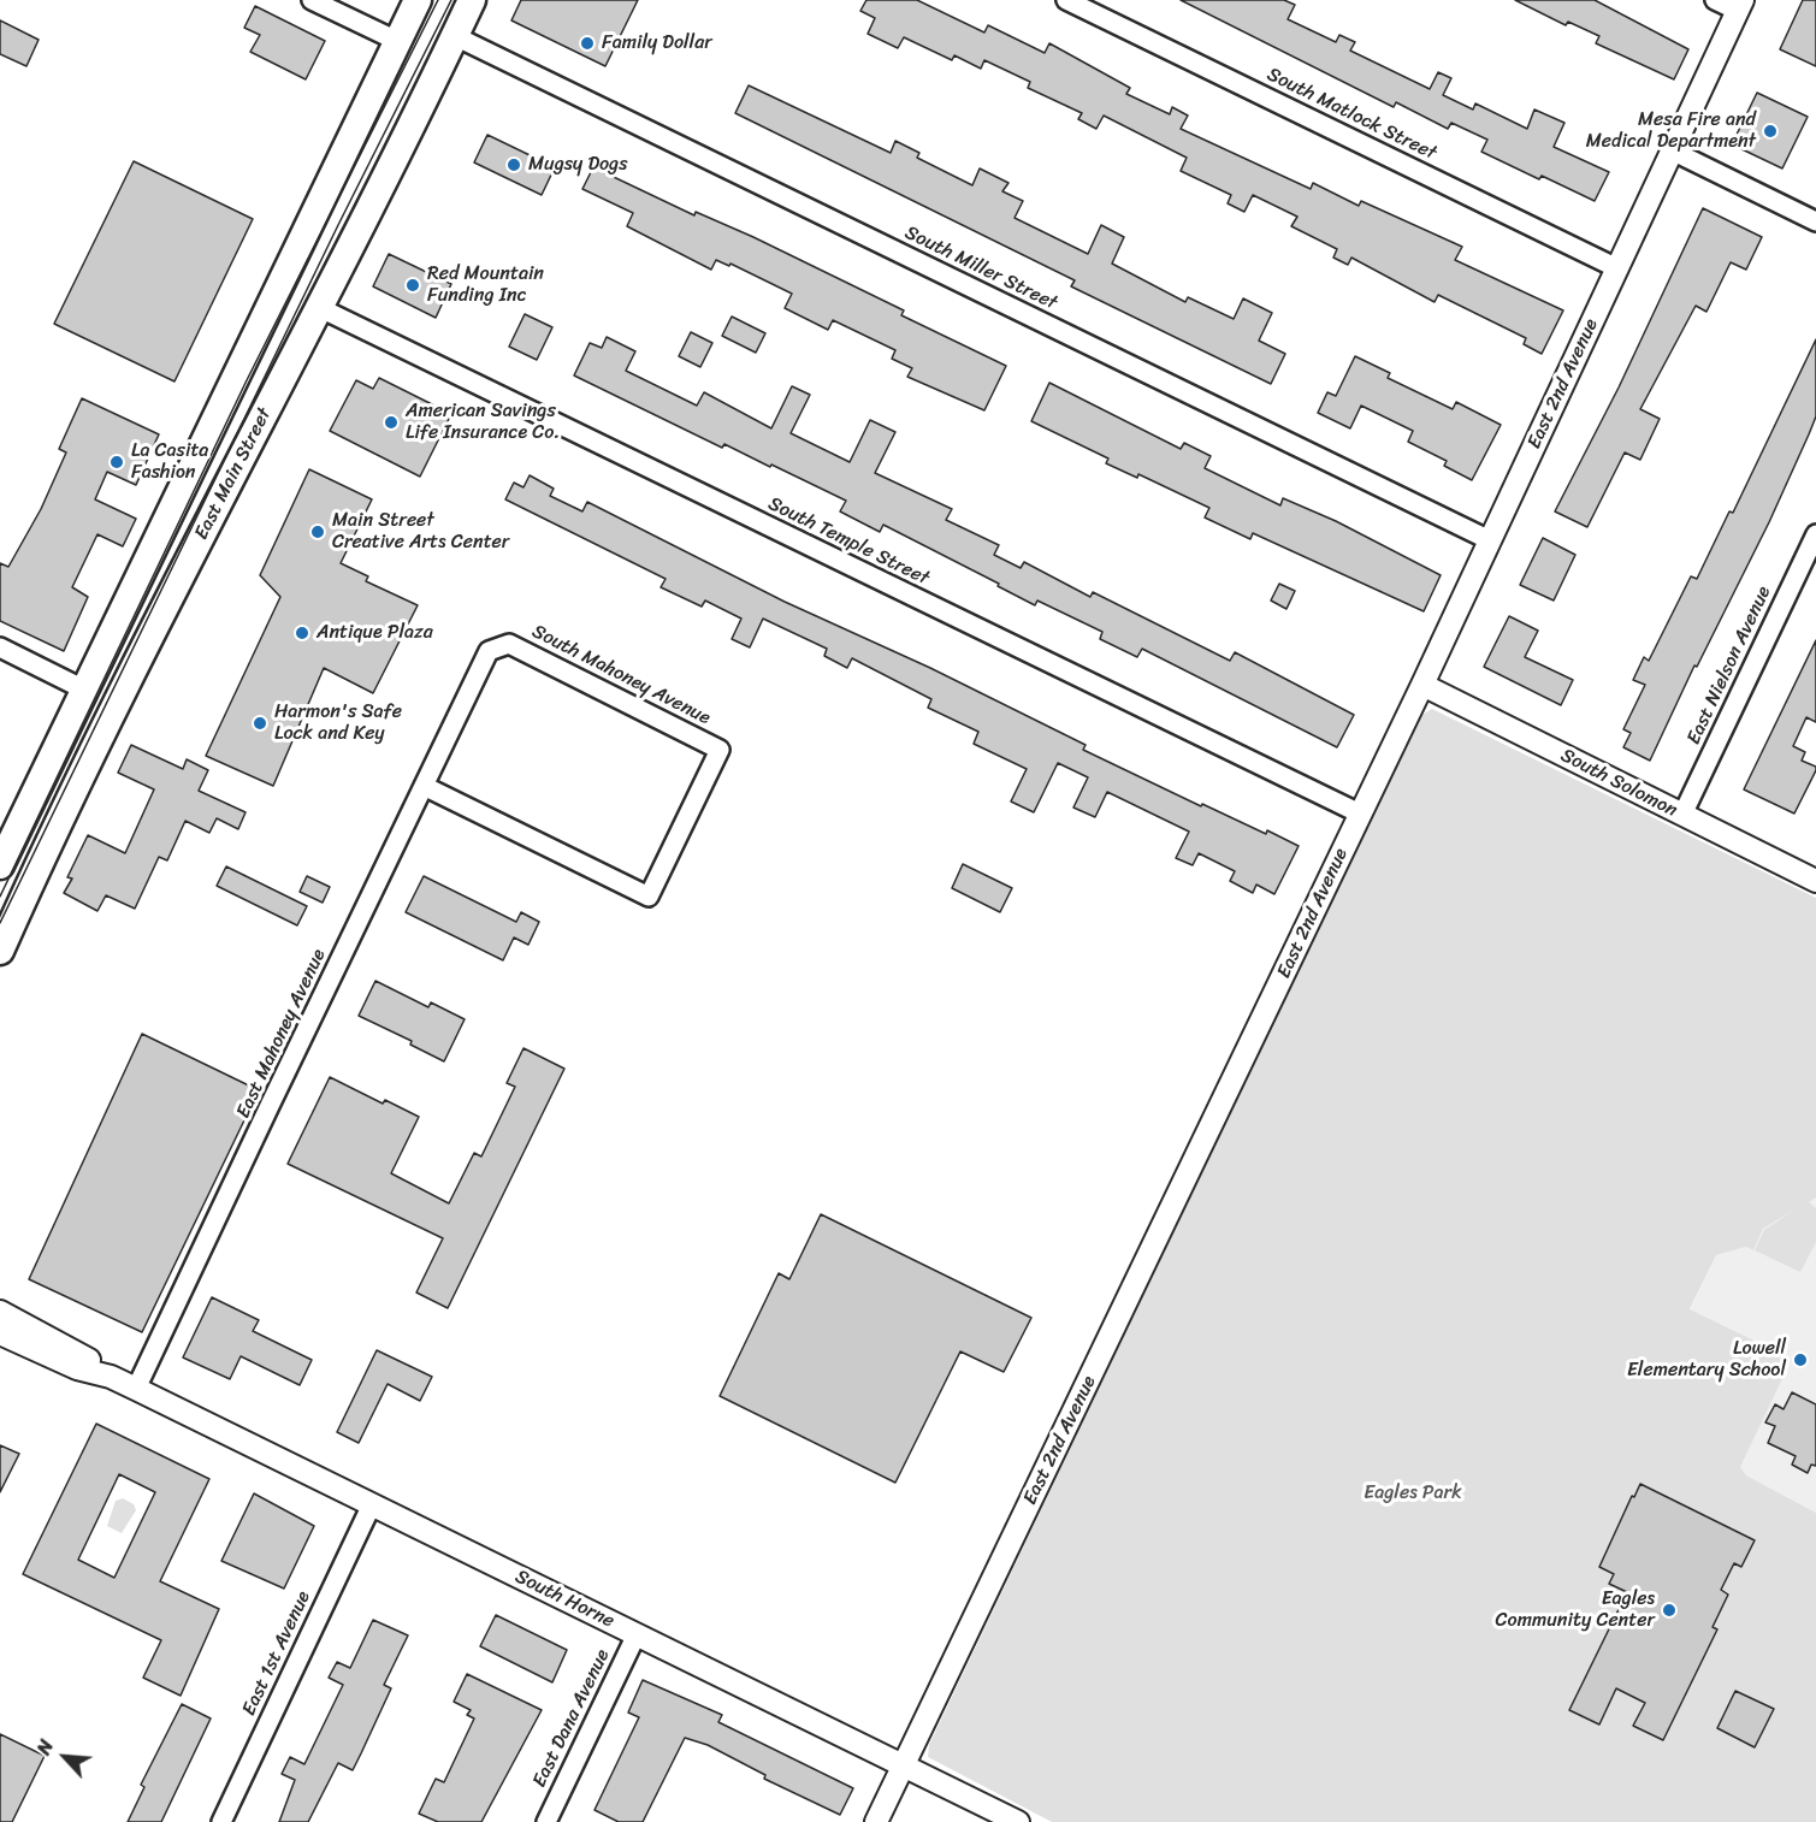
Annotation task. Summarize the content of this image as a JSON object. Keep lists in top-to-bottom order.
{
  "streets": {
    "main road": ["East Main Street"],
    "street": [
      "South Matlock Street",
      "South Miller Street",
      "East 2nd Avenue",
      "South Temple Street",
      "East Nielson Avenue",
      "South Mahoney Avenue",
      "South Solomon",
      "East Mahoney Avenue",
      "South Horne",
      "East 1st Avenue",
      "East Dana Avenue"
    ]
  },
  "crossings": [
    ["South Matlock Street", "East 2nd Avenue"],
    ["South Miller Street", "East 2nd Avenue"],
    ["South Miller Street", "East Main Street"],
    ["East 2nd Avenue", "South Temple Street"],
    ["East 2nd Avenue", "South Solomon"],
    ["East 2nd Avenue", "South Horne"],
    ["East Main Street", "South Temple Street"],
    ["East Nielson Avenue", "South Solomon"],
    ["South Mahoney Avenue", "East Mahoney Avenue"],
    ["East Mahoney Avenue", "South Horne"],
    ["South Horne", "East 1st Avenue"],
    ["South Horne", "East Dana Avenue"]
  ],
  "parks": ["Eagles Park"],
  "places": [
    "Family Dollar",
    "Mesa Fire and Medical Department",
    "Mugsy Dogs",
    "Red Mountain Funding Inc",
    "American Savings Life Insurance Co.",
    "La Casita Fashion",
    "Main Street Creative Arts Center",
    "Antique Plaza",
    "Harmon's Safe Lock and Key",
    "Lowell Elementary School",
    "Eagles Community Center"
  ],
  "north": "top left"
}
